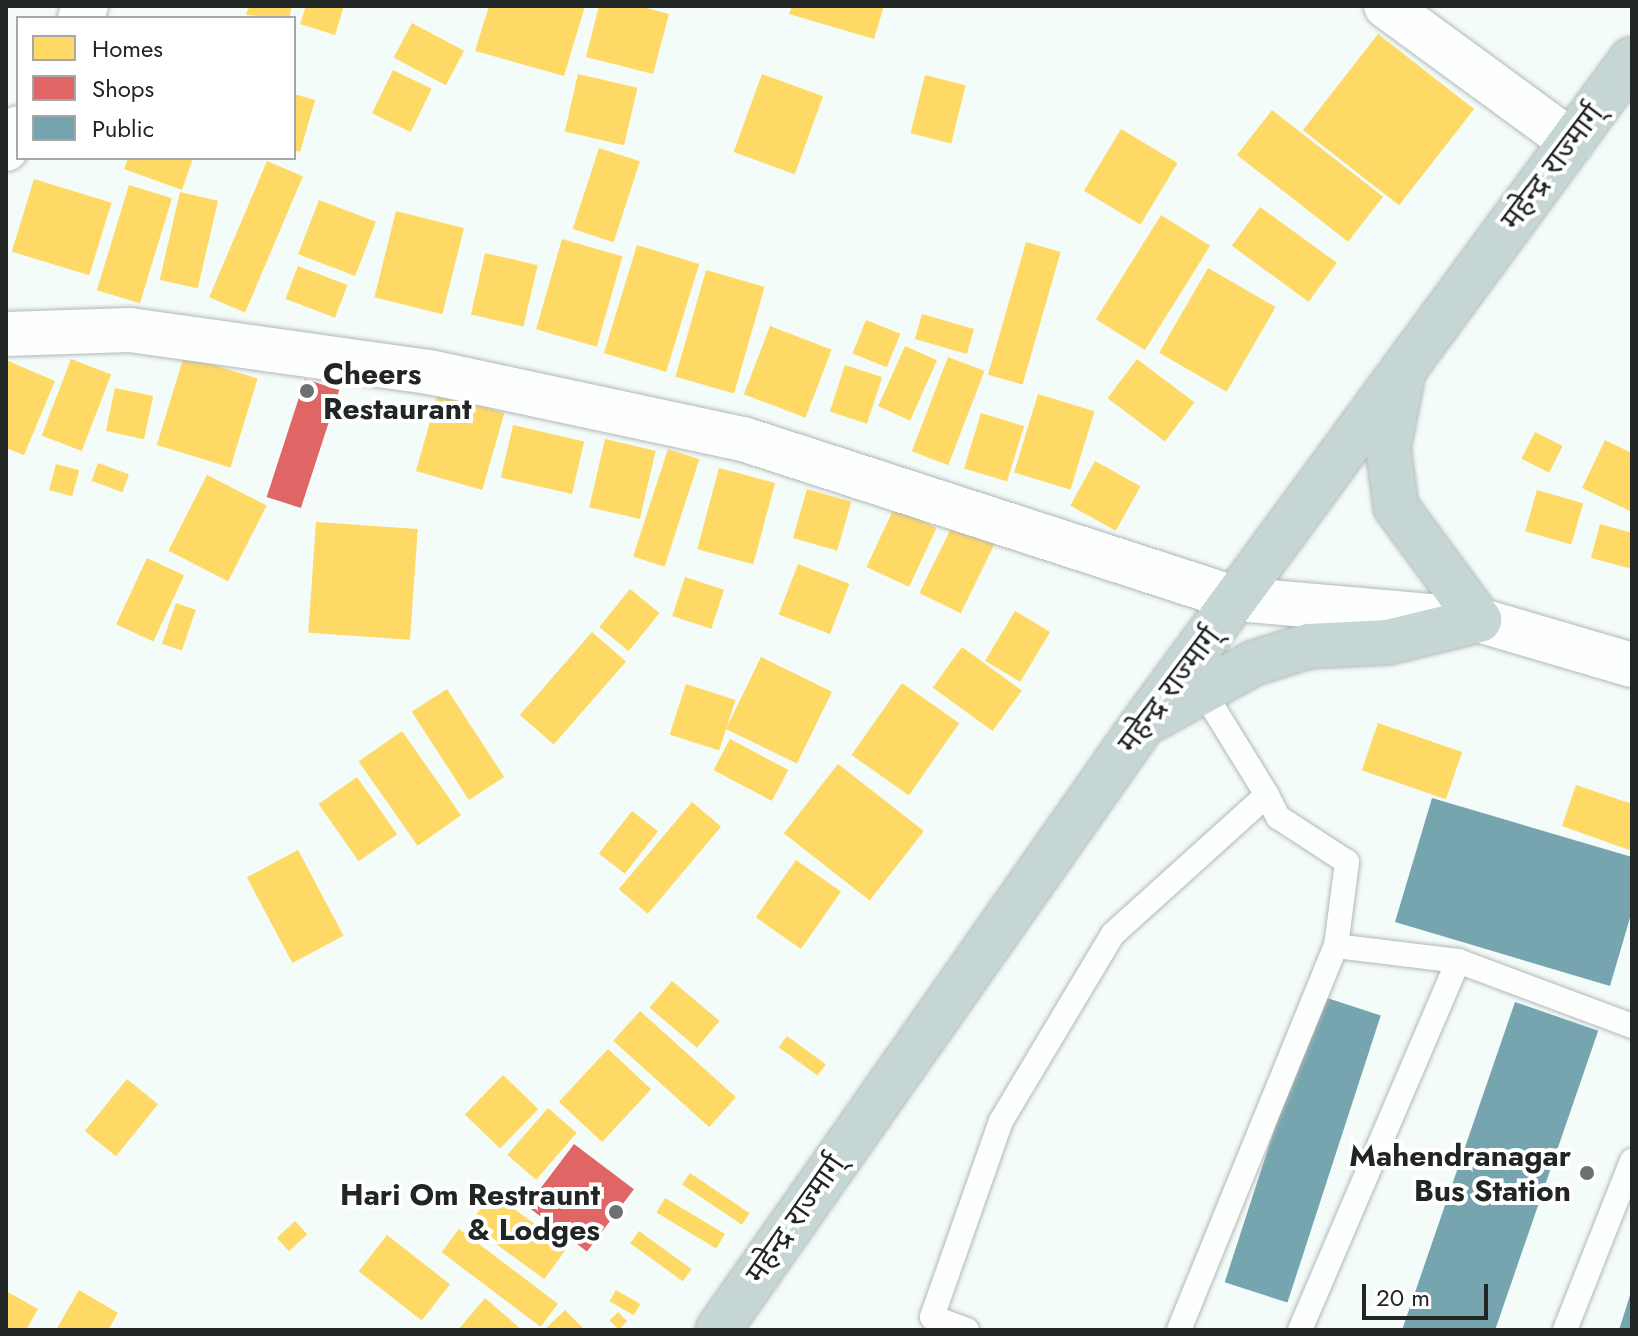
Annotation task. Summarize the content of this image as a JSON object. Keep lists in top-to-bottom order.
{
  "streets": {
    "highway": ["महेन्द्र राज्मार्ग्"]
  },
  "places": ["Cheers Restaurant", "Mahendranagar Bus Station", "Hari Om Restraunt & Lodges"],
  "legend": ["Homes", "Shops", "Public"],
  "scale_bar": "20 m"
}
